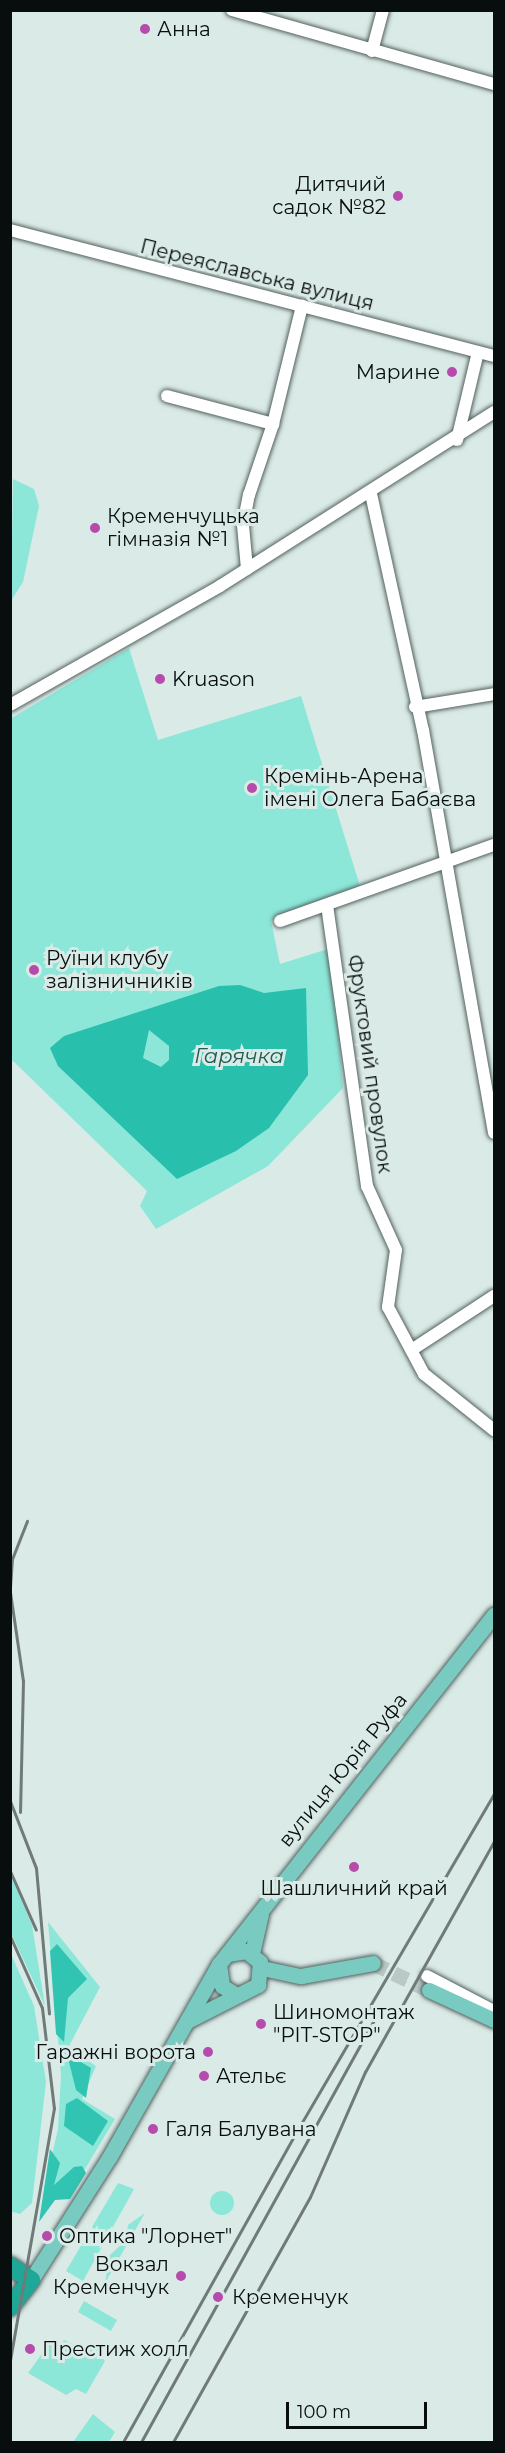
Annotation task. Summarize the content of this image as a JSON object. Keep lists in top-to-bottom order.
{
  "streets": {
    "main road": ["вулиця Юрія Руфа"],
    "street": ["Переяславська вулиця", "Фруктовий провулок"]
  },
  "water": ["Гарячка"],
  "places": [
    "Анна",
    "Дитячий садок №82",
    "Марине",
    "Кременчуцька гімназія №1",
    "Kruason",
    "Кремінь-Арена імені Олега Бабаєва",
    "Руїни клубу залізничників",
    "Шашличний край",
    "Шиномонтаж \"PIT-STOP\"",
    "Гаражні ворота",
    "Ательє",
    "Галя Балувана",
    "Оптика \"Лорнет\"",
    "Вокзал Кременчук",
    "Кременчук",
    "Престиж холл"
  ],
  "scale_bar": "100 m"
}
